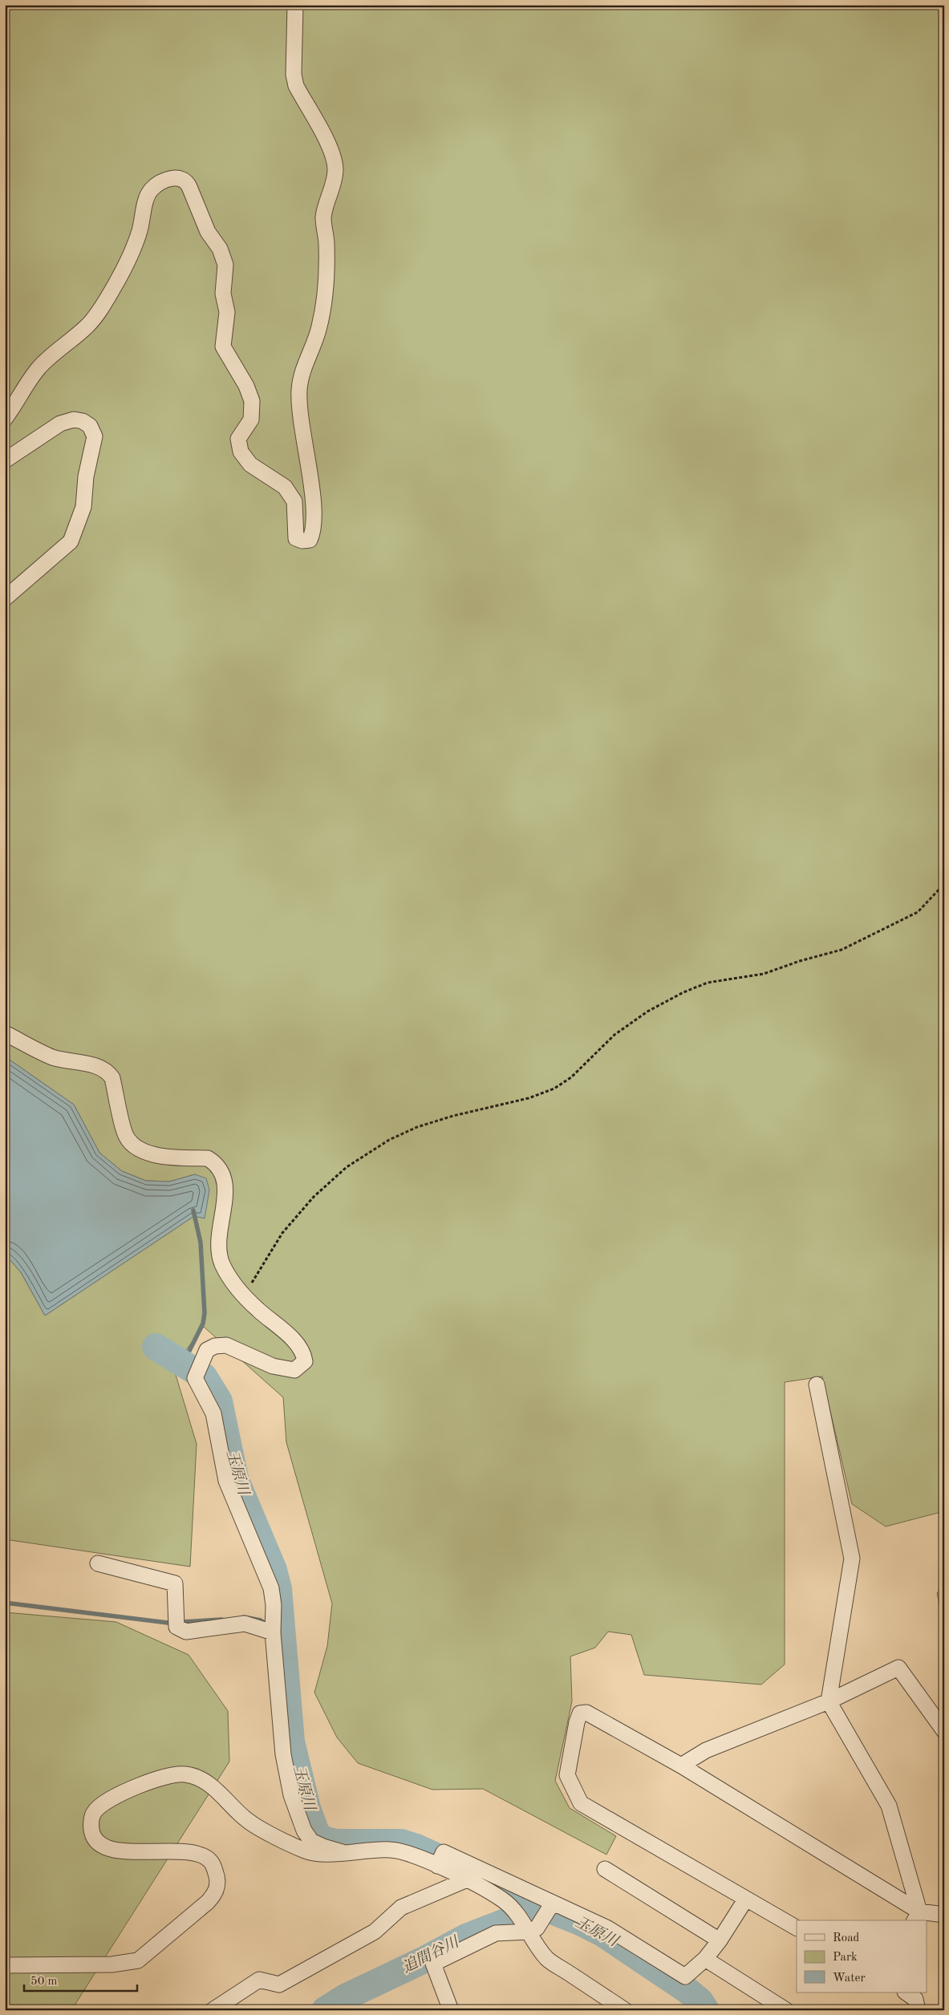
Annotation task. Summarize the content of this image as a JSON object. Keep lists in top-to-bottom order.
{
  "water": ["玉原川", "追間谷川"],
  "legend": ["Road", "Park", "Water"],
  "scale_bar": "50 m"
}
